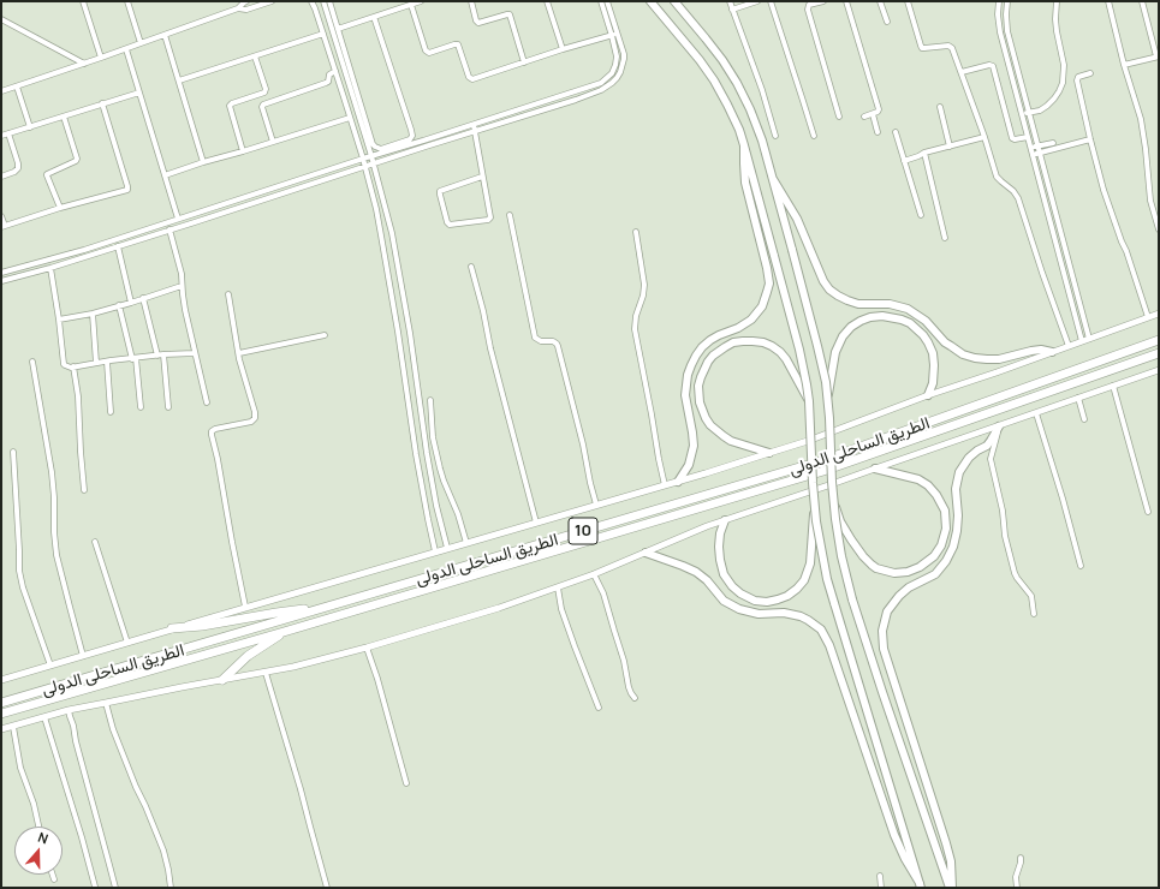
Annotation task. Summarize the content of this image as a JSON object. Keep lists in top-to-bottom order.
{
  "streets": {
    "highway": ["الطريق الساحلى الدولى", "10"]
  },
  "north": "top"
}
